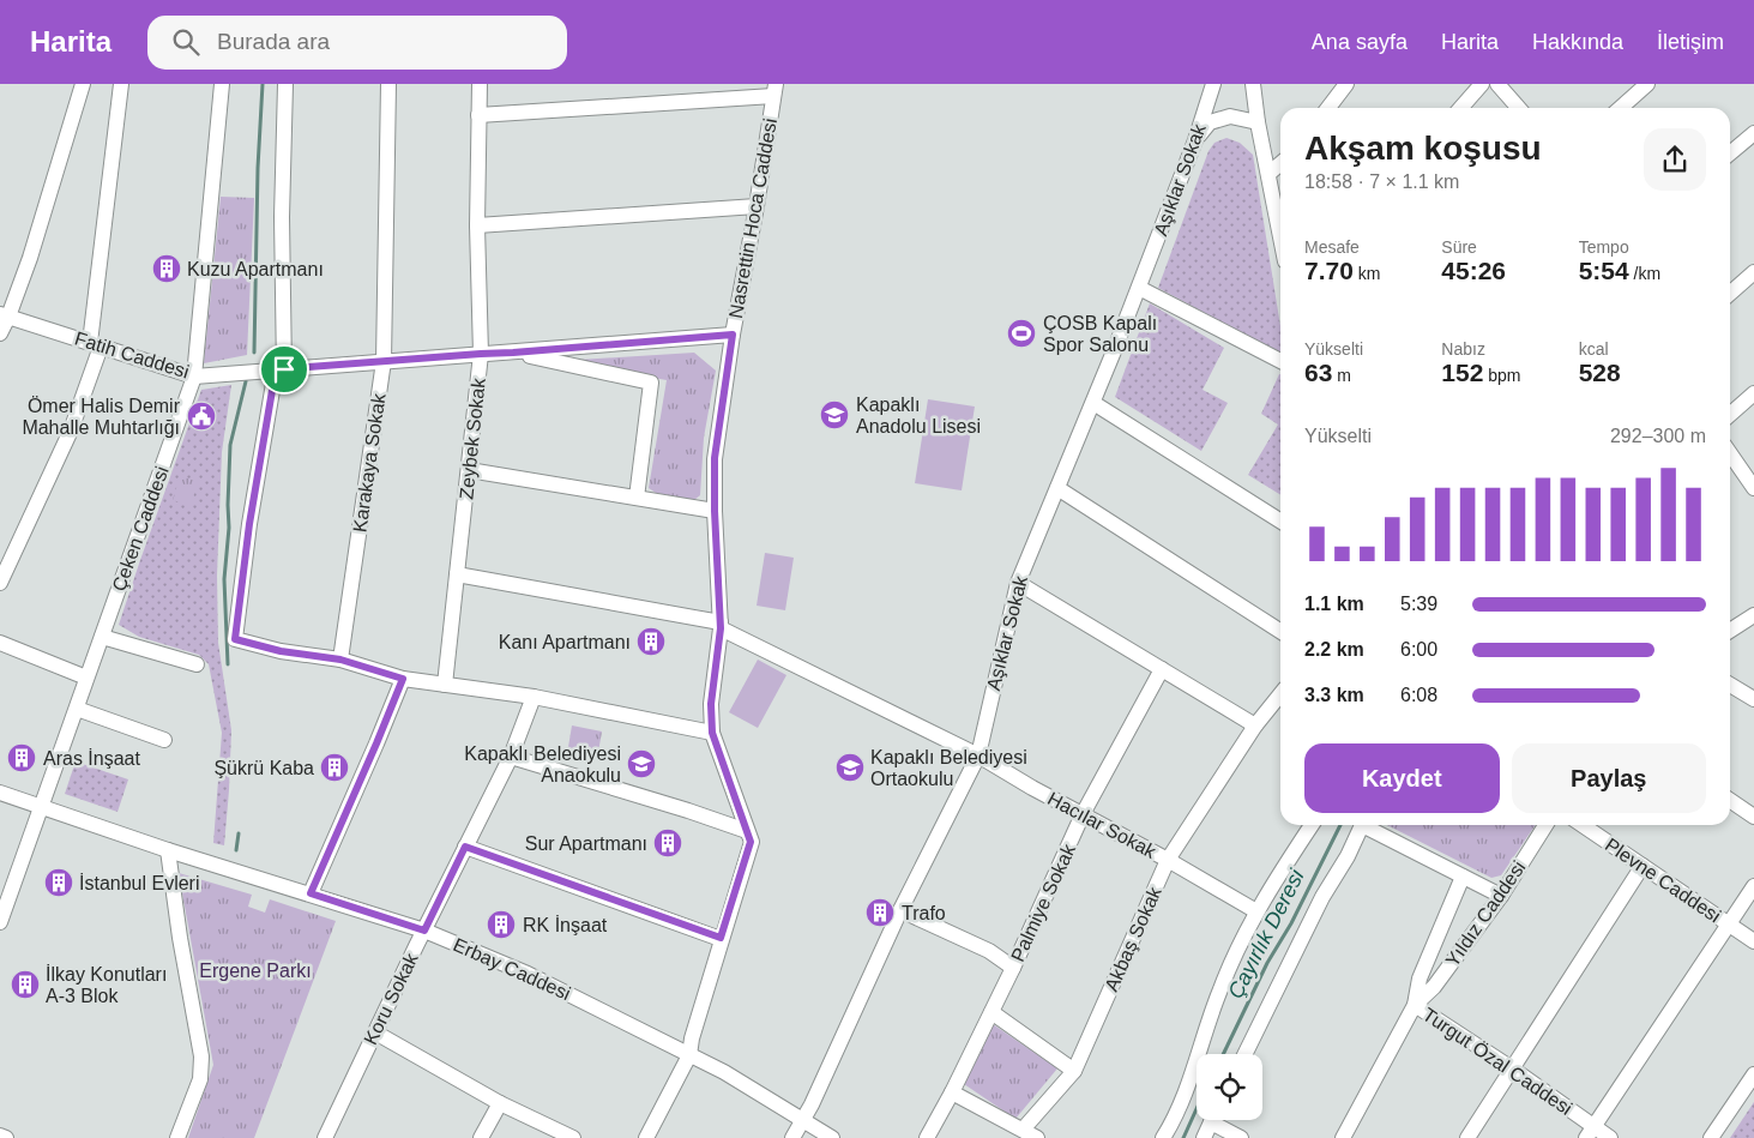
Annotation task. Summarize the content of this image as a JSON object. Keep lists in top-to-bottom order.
{
  "streets": {
    "street": [
      "Aşıklar Sokak",
      "Nasrettin Hoca Caddesi",
      "Fatih Caddesi",
      "Zeybek Sokak",
      "Karakaya Sokak",
      "Çeken Caddesi",
      "Hacılar Sokak",
      "Plevne Caddesi",
      "Palmiye Sokak",
      "Yıldız Caddesi",
      "Akbaş Sokak",
      "Erbay Caddesi",
      "Koru Sokak",
      "Turgut Özal Caddesi"
    ]
  },
  "crossings": [
    ["Aşıklar Sokak", "Hacılar Sokak"],
    ["Aşıklar Sokak", "Erbay Caddesi"],
    ["Nasrettin Hoca Caddesi", "Fatih Caddesi"],
    ["Nasrettin Hoca Caddesi", "Hacılar Sokak"],
    ["Fatih Caddesi", "Zeybek Sokak"],
    ["Fatih Caddesi", "Karakaya Sokak"],
    ["Fatih Caddesi", "Çeken Caddesi"],
    ["Zeybek Sokak", "Hacılar Sokak"],
    ["Çeken Caddesi", "Erbay Caddesi"],
    ["Hacılar Sokak", "Palmiye Sokak"],
    ["Hacılar Sokak", "Akbaş Sokak"],
    ["Yıldız Caddesi", "Turgut Özal Caddesi"],
    ["Erbay Caddesi", "Koru Sokak"]
  ],
  "water": ["Çayırlık Deresi"],
  "parks": ["Ergene Parkı"],
  "places": {
    "building": [
      "Kuzu Apartmanı",
      "Kanı Apartmanı",
      "Aras İnşaat",
      "Şükrü Kaba",
      "Sur Apartmanı",
      "İstanbul Evleri",
      "Trafo",
      "RK İnşaat",
      "İlkay Konutları A-3 Blok"
    ],
    "sports": ["ÇOSB Kapalı Spor Salonu"],
    "school or university": ["Kapaklı Anadolu Lisesi", "Kapaklı Belediyesi Anaokulu", "Kapaklı Belediyesi Ortaokulu"],
    "public building": ["Ömer Halis Demir Mahalle Muhtarlığı"]
  },
  "page": {
    "header": "Harita",
    "search": "Burada ara",
    "nav": [
      "Ana sayfa",
      "Harita",
      "Hakkında",
      "İletişim"
    ],
    "heading": ["Akşam koşusu", "18:58 · 7 × 1.1 km"],
    "stats": [
      ["Mesafe", "7.70 km"],
      ["Süre", "45:26"],
      ["Tempo", "5:54 /km"],
      ["Yükselti", "63 m"],
      ["Nabız", "152 bpm"],
      ["kcal", "528"]
    ],
    "chart": ["Yükselti", "292–300 m"],
    "list": [
      {
        "name": "1.1 km",
        "note": "5:39"
      },
      {
        "name": "2.2 km",
        "note": "6:00"
      },
      {
        "name": "3.3 km",
        "note": "6:08"
      }
    ],
    "buttons": ["Kaydet", "Paylaş"]
  }
}
